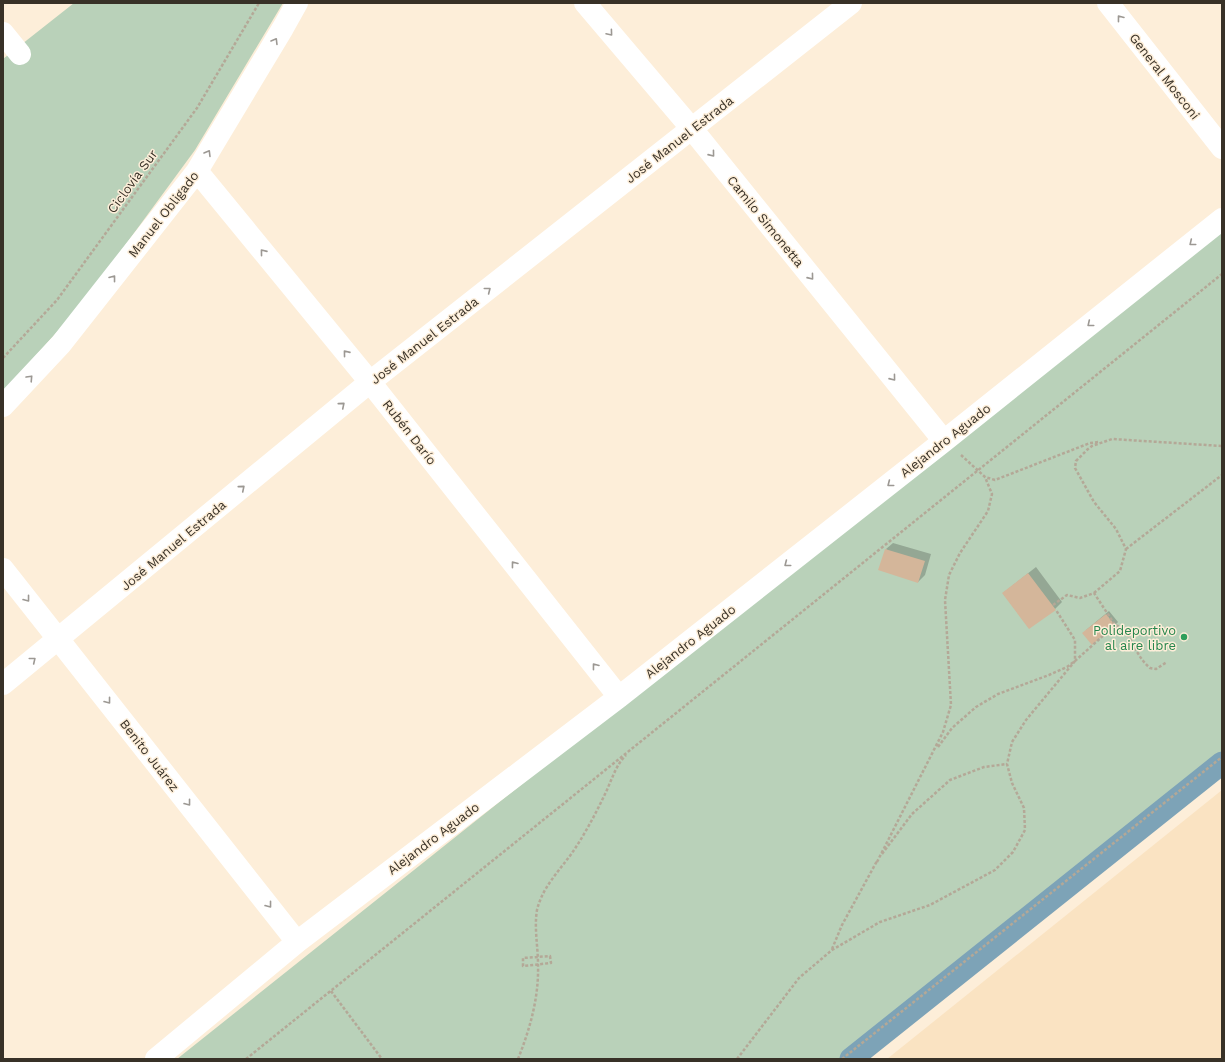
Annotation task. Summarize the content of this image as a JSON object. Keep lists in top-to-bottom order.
{
  "streets": {
    "street": [
      "General Mosconi",
      "José Manuel Estrada",
      "Manuel Obligado",
      "Camilo Simonetta",
      "Rubén Darío",
      "Alejandro Aguado",
      "Benito Juárez"
    ],
    "path": ["Ciclovía Sur"]
  },
  "crossings": [
    ["José Manuel Estrada", "Camilo Simonetta"],
    ["José Manuel Estrada", "Rubén Darío"],
    ["José Manuel Estrada", "Benito Juárez"],
    ["Manuel Obligado", "Rubén Darío"],
    ["Camilo Simonetta", "Alejandro Aguado"],
    ["Rubén Darío", "Alejandro Aguado"],
    ["Alejandro Aguado", "Benito Juárez"]
  ],
  "one_way": [
    "General Mosconi",
    "José Manuel Estrada",
    "Manuel Obligado",
    "Camilo Simonetta",
    "Rubén Darío",
    "Alejandro Aguado",
    "Benito Juárez"
  ],
  "places": ["Polideportivo al aire libre"]
}
